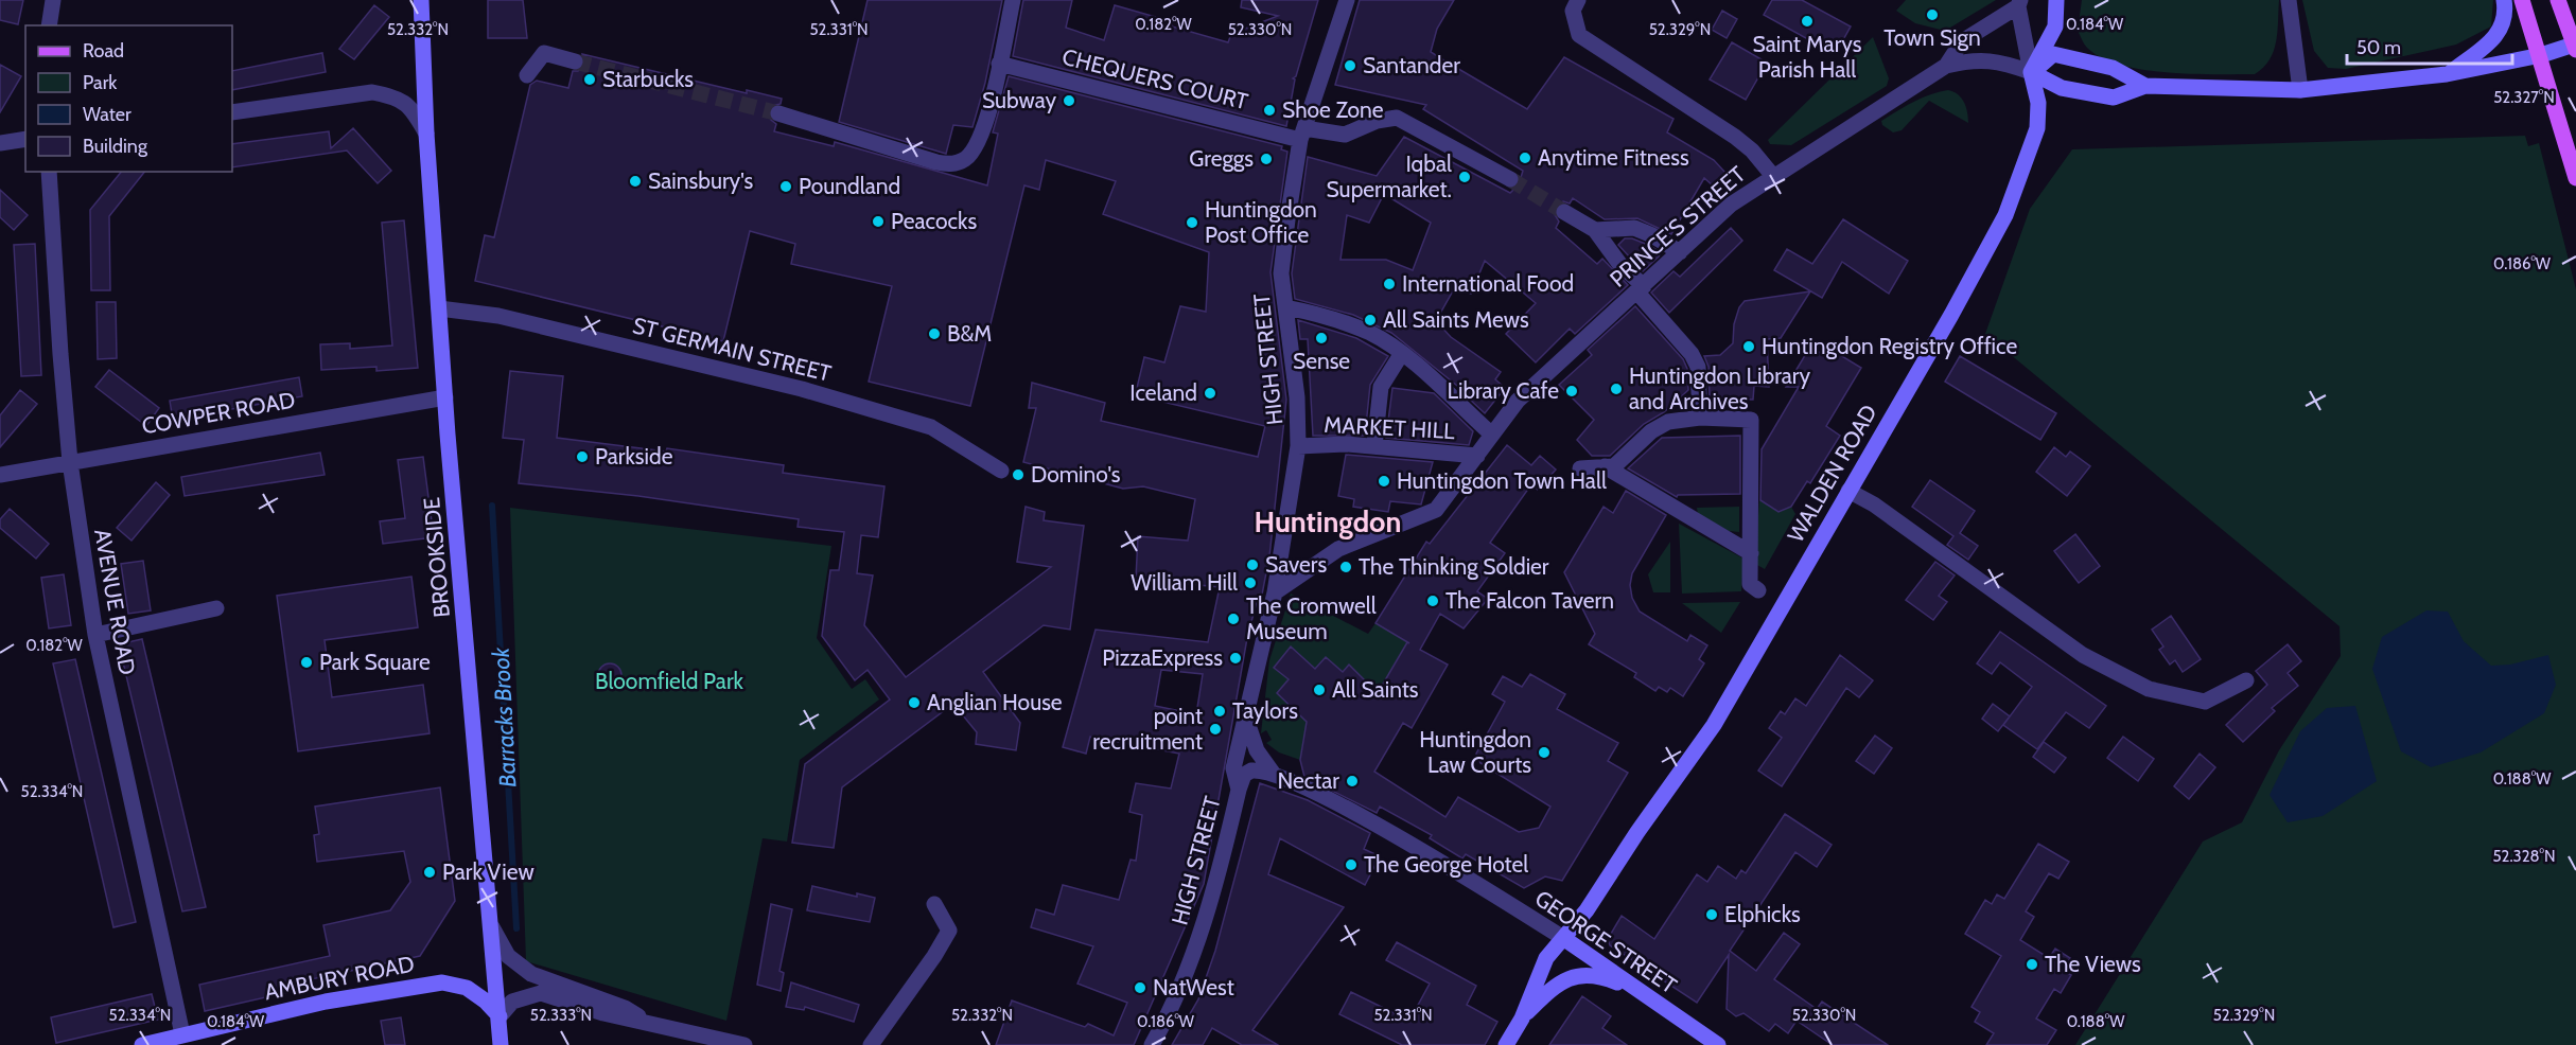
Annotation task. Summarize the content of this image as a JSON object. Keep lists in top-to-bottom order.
{
  "streets": {
    "main road": [
      "WALDEN ROAD",
      "BROOKSIDE",
      "GEORGE STREET",
      "AMBURY ROAD"
    ],
    "street": [
      "CHEQUERS COURT",
      "PRINCE'S STREET",
      "ST GERMAIN STREET",
      "HIGH STREET",
      "COWPER ROAD",
      "MARKET HILL",
      "AVENUE ROAD"
    ]
  },
  "crossings": [
    ["CHEQUERS COURT", "HIGH STREET"],
    ["PRINCE'S STREET", "MARKET HILL"],
    ["PRINCE'S STREET", "WALDEN ROAD"],
    ["ST GERMAIN STREET", "BROOKSIDE"],
    ["HIGH STREET", "MARKET HILL"],
    ["HIGH STREET", "GEORGE STREET"],
    ["COWPER ROAD", "BROOKSIDE"],
    ["COWPER ROAD", "AVENUE ROAD"],
    ["WALDEN ROAD", "GEORGE STREET"],
    ["BROOKSIDE", "AMBURY ROAD"],
    ["AVENUE ROAD", "AMBURY ROAD"]
  ],
  "districts": ["Huntingdon"],
  "water": ["Barracks Brook"],
  "parks": ["Bloomfield Park"],
  "places": [
    "Town Sign",
    "Saint Marys Parish Hall",
    "Santander",
    "Starbucks",
    "Subway",
    "Shoe Zone",
    "Anytime Fitness",
    "Greggs",
    "Iqbal Supermarket.",
    "Sainsbury's",
    "Poundland",
    "Peacocks",
    "Huntingdon Post Office",
    "International Food",
    "All Saints Mews",
    "B&M",
    "Sense",
    "Huntingdon Registry Office",
    "Huntingdon Library and Archives",
    "Library Cafe",
    "Iceland",
    "Parkside",
    "Domino's",
    "Huntingdon Town Hall",
    "Savers",
    "The Thinking Soldier",
    "William Hill",
    "The Falcon Tavern",
    "The Cromwell Museum",
    "PizzaExpress",
    "Park Square",
    "All Saints",
    "Anglian House",
    "Taylors",
    "point recruitment",
    "Huntingdon Law Courts",
    "Nectar",
    "The George Hotel",
    "Park View",
    "Elphicks",
    "The Views",
    "NatWest"
  ],
  "legend": [
    "Road",
    "Park",
    "Water",
    "Building"
  ],
  "scale_bar": "50 m",
  "coordinates": [
    "0.182°W",
    "0.184°W",
    "52.332°N",
    "52.331°N",
    "52.330°N",
    "52.329°N",
    "52.327°N",
    "0.186°W",
    "0.188°W",
    "52.334°N",
    "52.328°N",
    "52.333°N"
  ]
}
